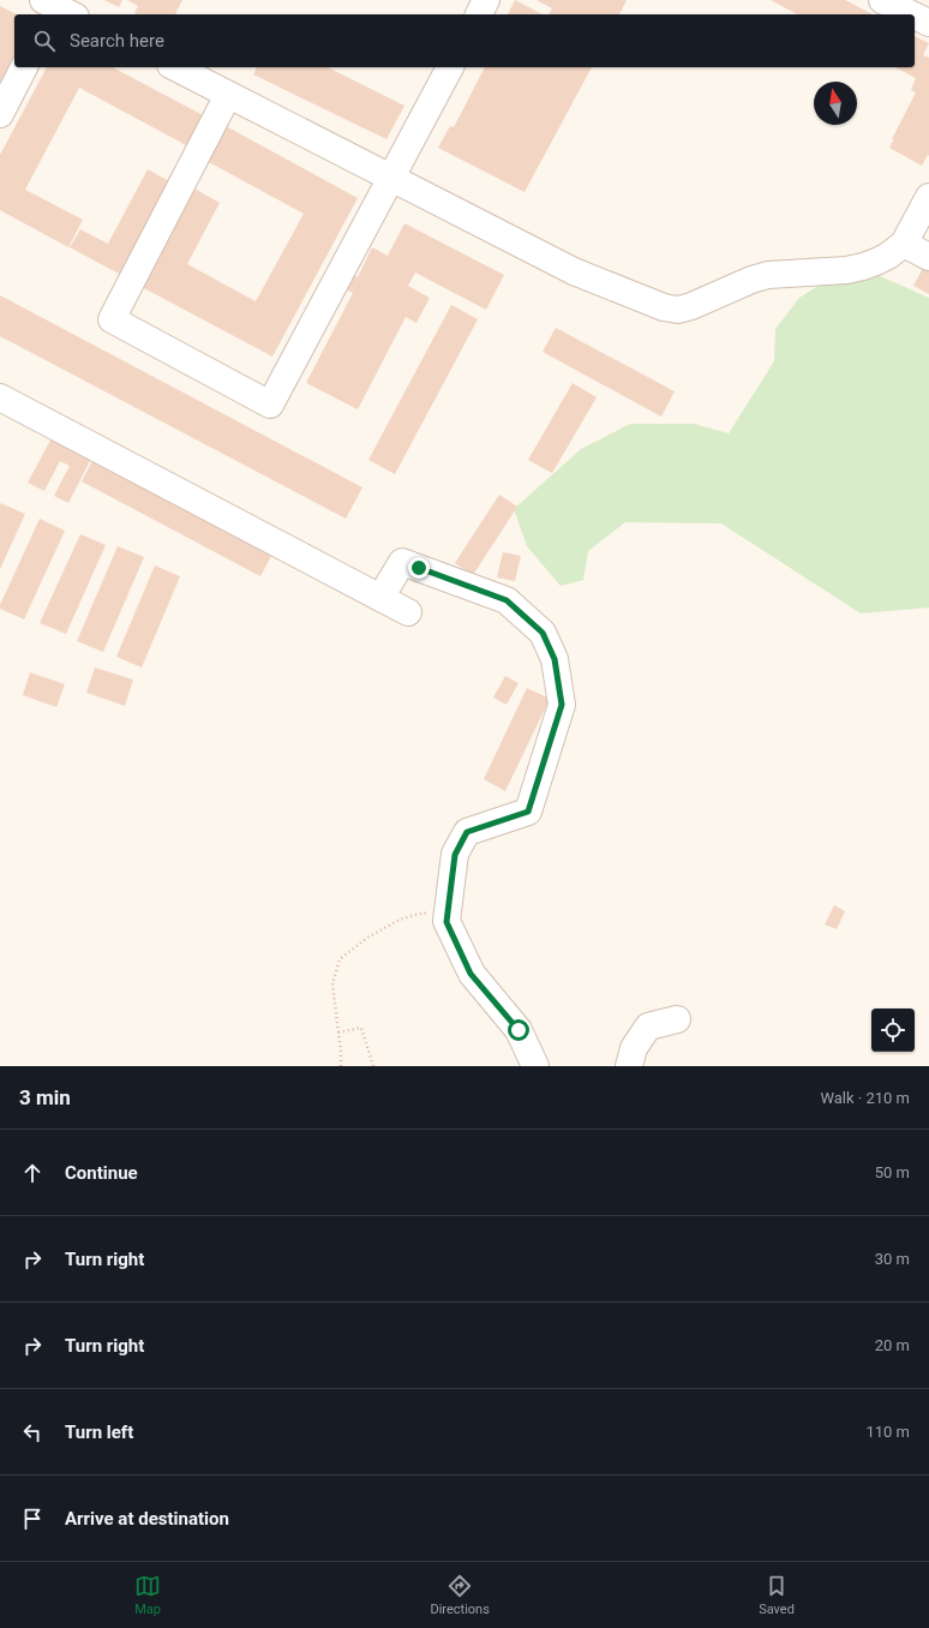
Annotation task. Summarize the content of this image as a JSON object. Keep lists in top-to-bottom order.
{
  "north": "top",
  "page": {
    "search": "Search here",
    "heading": ["3 min", "Walk · 210 m"],
    "list": [
      ["Continue", "50 m"],
      ["Turn right", "30 m"],
      ["Turn right", "20 m"],
      ["Turn left", "110 m"],
      "Arrive at destination"
    ],
    "nav": ["Map", "Directions", "Saved"]
  }
}
